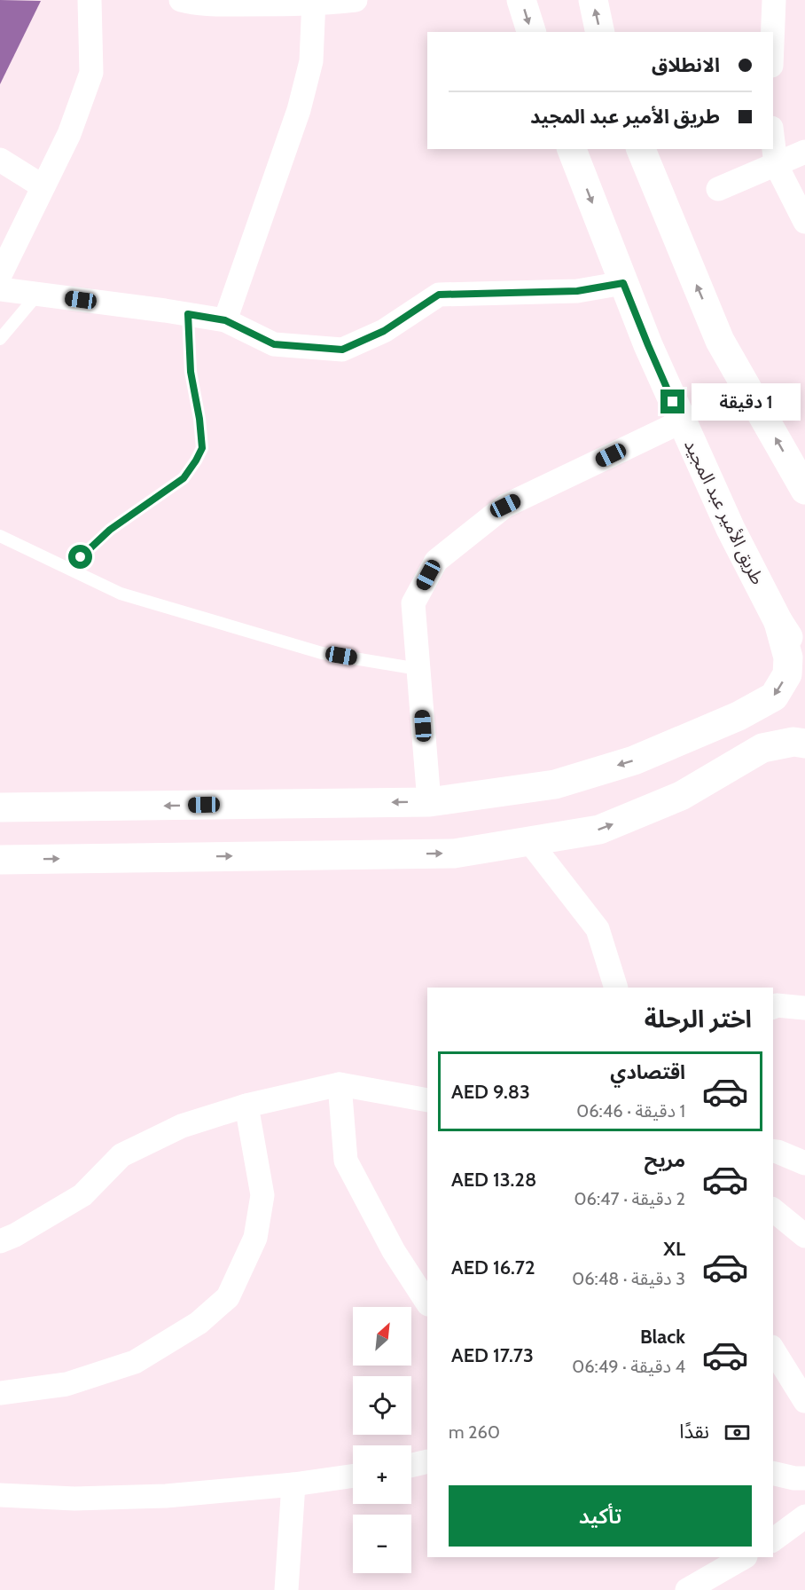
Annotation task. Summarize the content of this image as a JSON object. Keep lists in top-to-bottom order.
{
  "streets": {
    "main road": ["طريق الأمير عبد المجيد"]
  },
  "north": "top right",
  "page": {
    "banner": ["الانطلاق", "طريق الأمير عبد المجيد"],
    "bubble": "1 دقيقة",
    "heading": "اختر الرحلة",
    "list": [
      {
        "name": "اقتصادي",
        "note": "1 دقيقة · 06:46",
        "value": "AED 9.83"
      },
      {
        "name": "مريح",
        "note": "2 دقيقة · 06:47",
        "value": "AED 13.28"
      },
      {
        "name": "XL",
        "note": "3 دقيقة · 06:48",
        "value": "AED 16.72"
      },
      {
        "name": "Black",
        "note": "4 دقيقة · 06:49",
        "value": "AED 17.73"
      }
    ],
    "map_buttons": ["+", "−"],
    "pay": ["نقدًا", "260 m"],
    "buttons": "تأكيد"
  }
}
